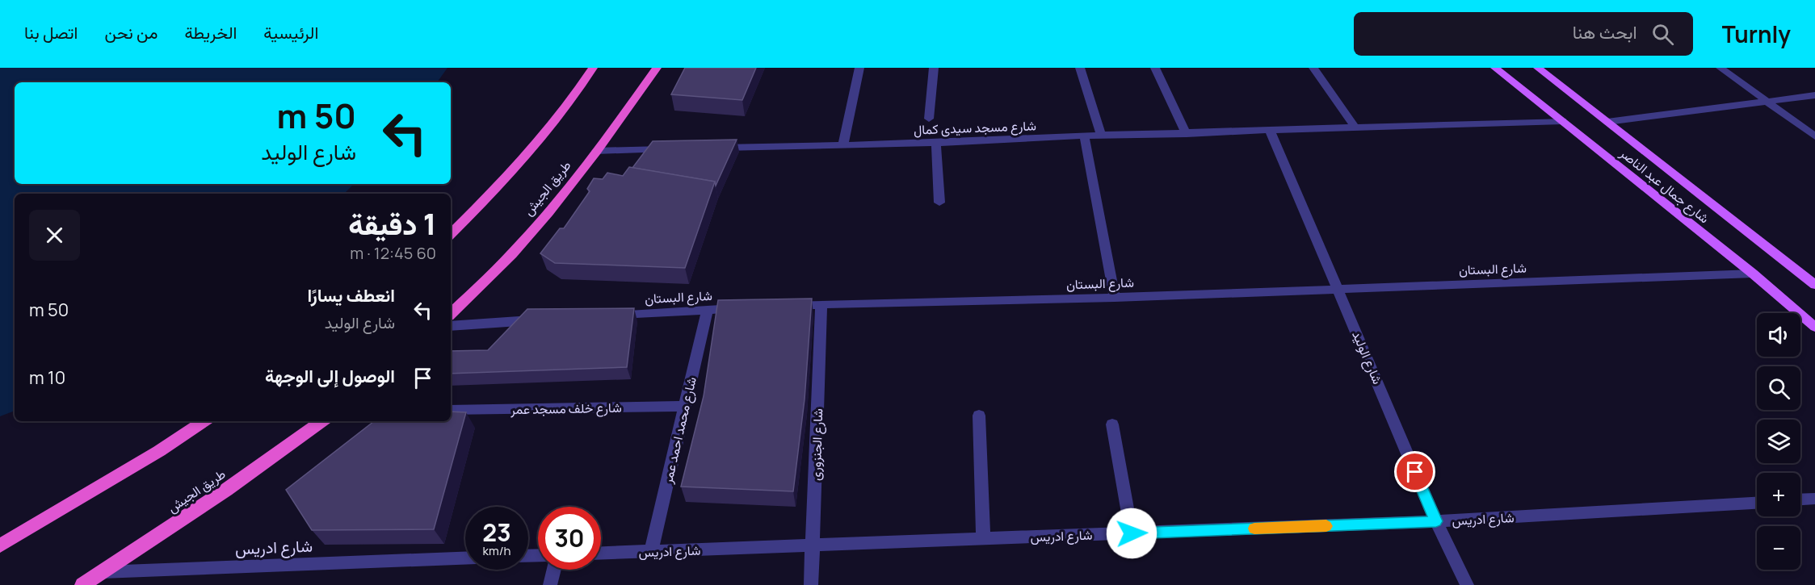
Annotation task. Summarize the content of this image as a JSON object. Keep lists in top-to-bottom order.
{
  "streets": {
    "highway": ["طريق الجيش"],
    "main road": ["شارع جمال عبد الناصر"],
    "street": [
      "شارع مسجد سيدى كمال",
      "شارع البستان",
      "شارع الوليد",
      "شارع خلف مسجد عمر",
      "شارع محمد احمد عمر",
      "شارع الجنزورى",
      "شارع ادريس"
    ]
  },
  "crossings": [
    ["شارع مسجد سيدى كمال", "شارع جمال عبد الناصر"],
    ["شارع مسجد سيدى كمال", "شارع الوليد"],
    ["شارع جمال عبد الناصر", "شارع البستان"],
    ["طريق الجيش", "شارع ادريس"],
    ["شارع البستان", "شارع الوليد"],
    ["شارع البستان", "شارع محمد احمد عمر"],
    ["شارع البستان", "شارع الجنزورى"],
    ["شارع الوليد", "شارع ادريس"],
    ["شارع خلف مسجد عمر", "شارع محمد احمد عمر"],
    ["شارع محمد احمد عمر", "شارع ادريس"],
    ["شارع الجنزورى", "شارع ادريس"]
  ],
  "page": {
    "header": "Turnly",
    "search": "ابحث هنا",
    "nav": [
      "الرئيسية",
      "الخريطة",
      "من نحن",
      "اتصل بنا"
    ],
    "turn": ["50 m", "شارع الوليد"],
    "heading": ["1 دقيقة", "60 m · 12:45"],
    "list": [
      {
        "name": "انعطف يسارًا",
        "note": "شارع الوليد",
        "value": "50 m"
      },
      {
        "name": "الوصول إلى الوجهة",
        "value": "10 m"
      }
    ],
    "map_buttons": ["+", "−"],
    "speed": "23 km/h",
    "limit": "30"
  }
}
